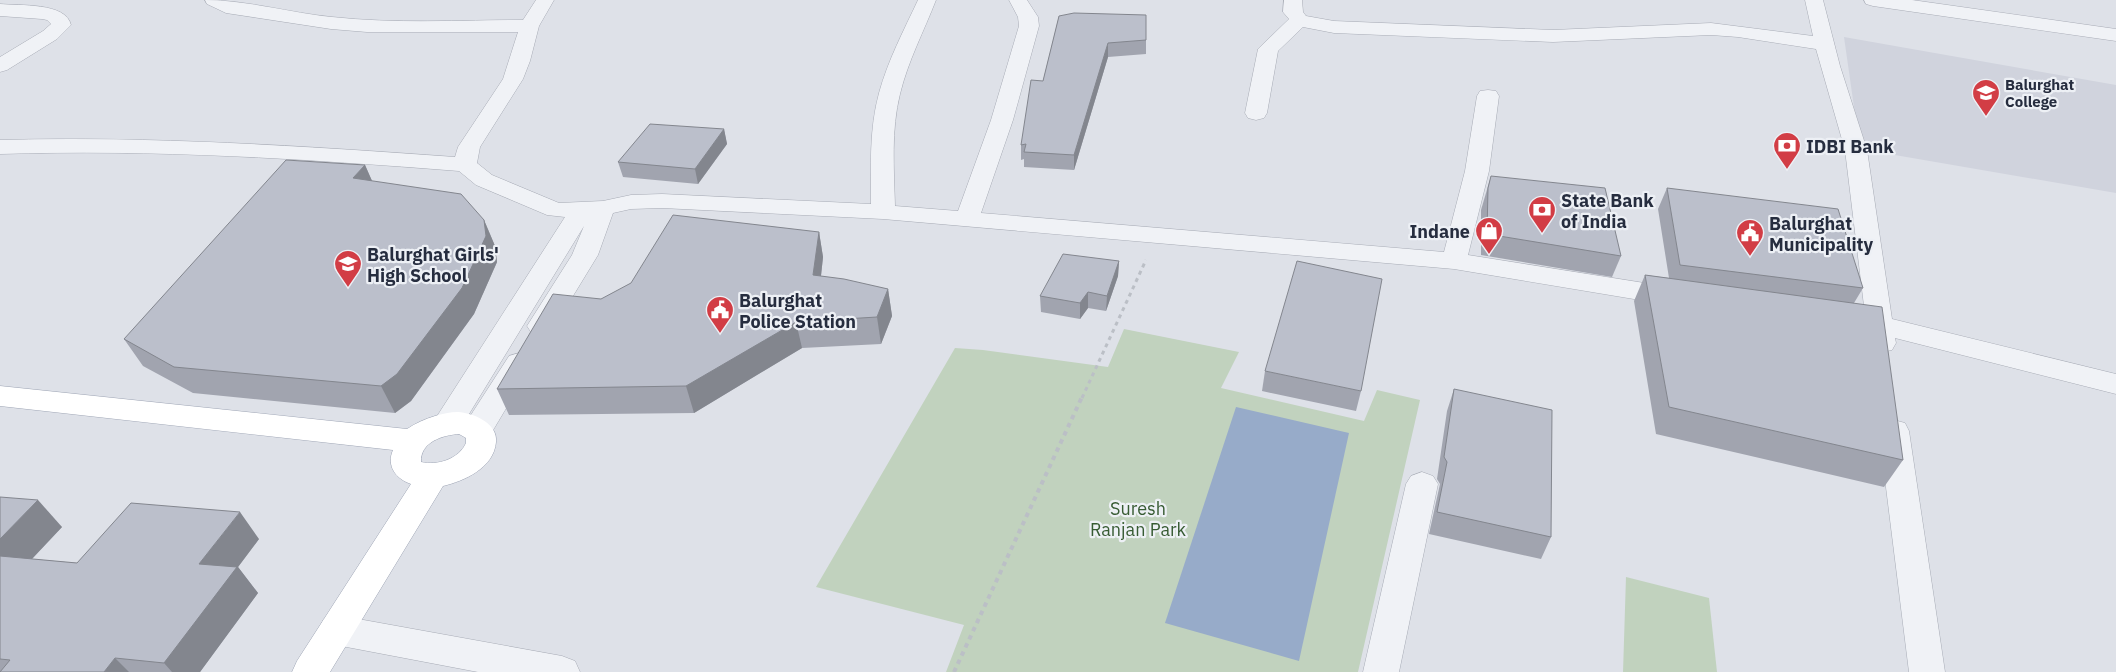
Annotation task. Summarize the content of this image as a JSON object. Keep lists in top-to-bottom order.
{
  "parks": ["Suresh Ranjan Park"],
  "places": {
    "school or university": ["Balurghat College", "Balurghat Girls' High School"],
    "bank": ["IDBI Bank", "State Bank of India"],
    "shop": ["Indane"],
    "public building": ["Balurghat Municipality", "Balurghat Police Station"]
  }
}
